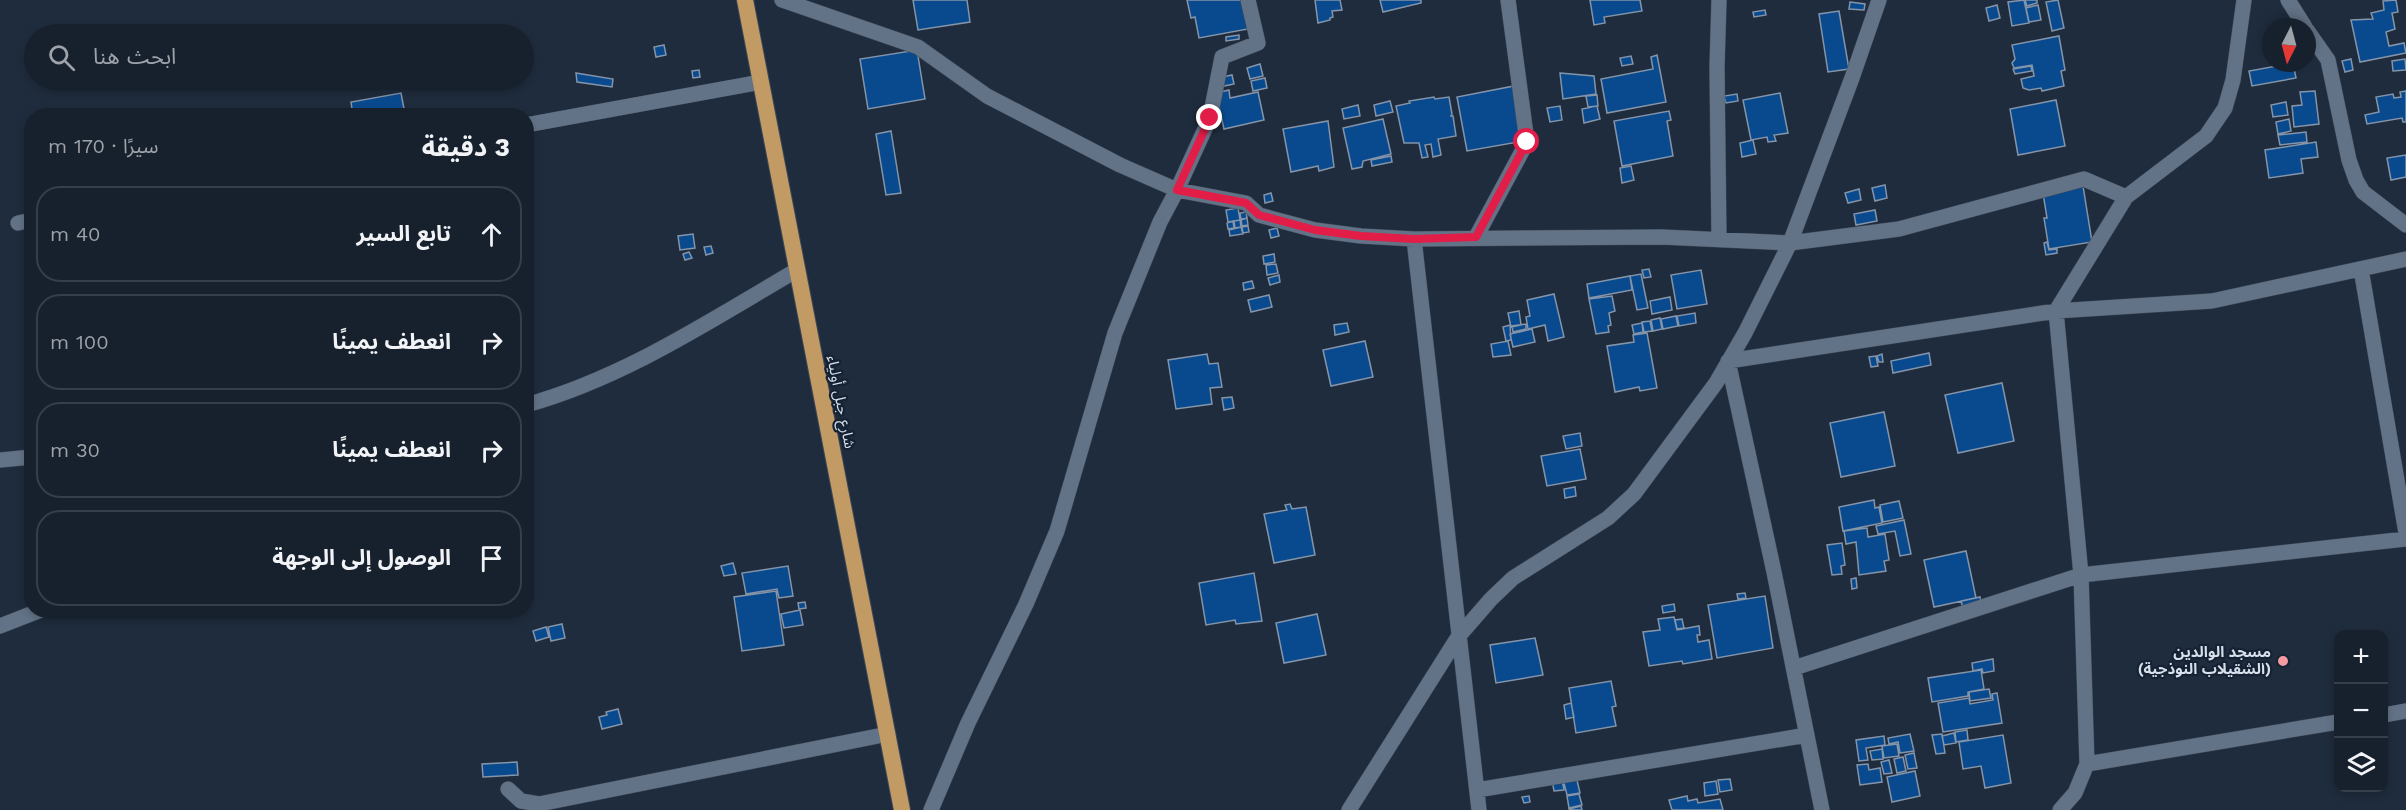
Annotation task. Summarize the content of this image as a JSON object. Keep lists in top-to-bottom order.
{
  "streets": {
    "highway": ["شارع جبل أولياء"]
  },
  "places": ["مسجد الوالدين (الشقيلاب النوذجية)"],
  "north": "bottom",
  "page": {
    "search": "ابحث هنا",
    "heading": ["3 دقيقة", "سيرًا · 170 m"],
    "list": [
      ["تابع السير", "40 m"],
      ["انعطف يمينًا", "100 m"],
      ["انعطف يمينًا", "30 m"],
      "الوصول إلى الوجهة"
    ],
    "map_buttons": ["+", "−"]
  }
}
